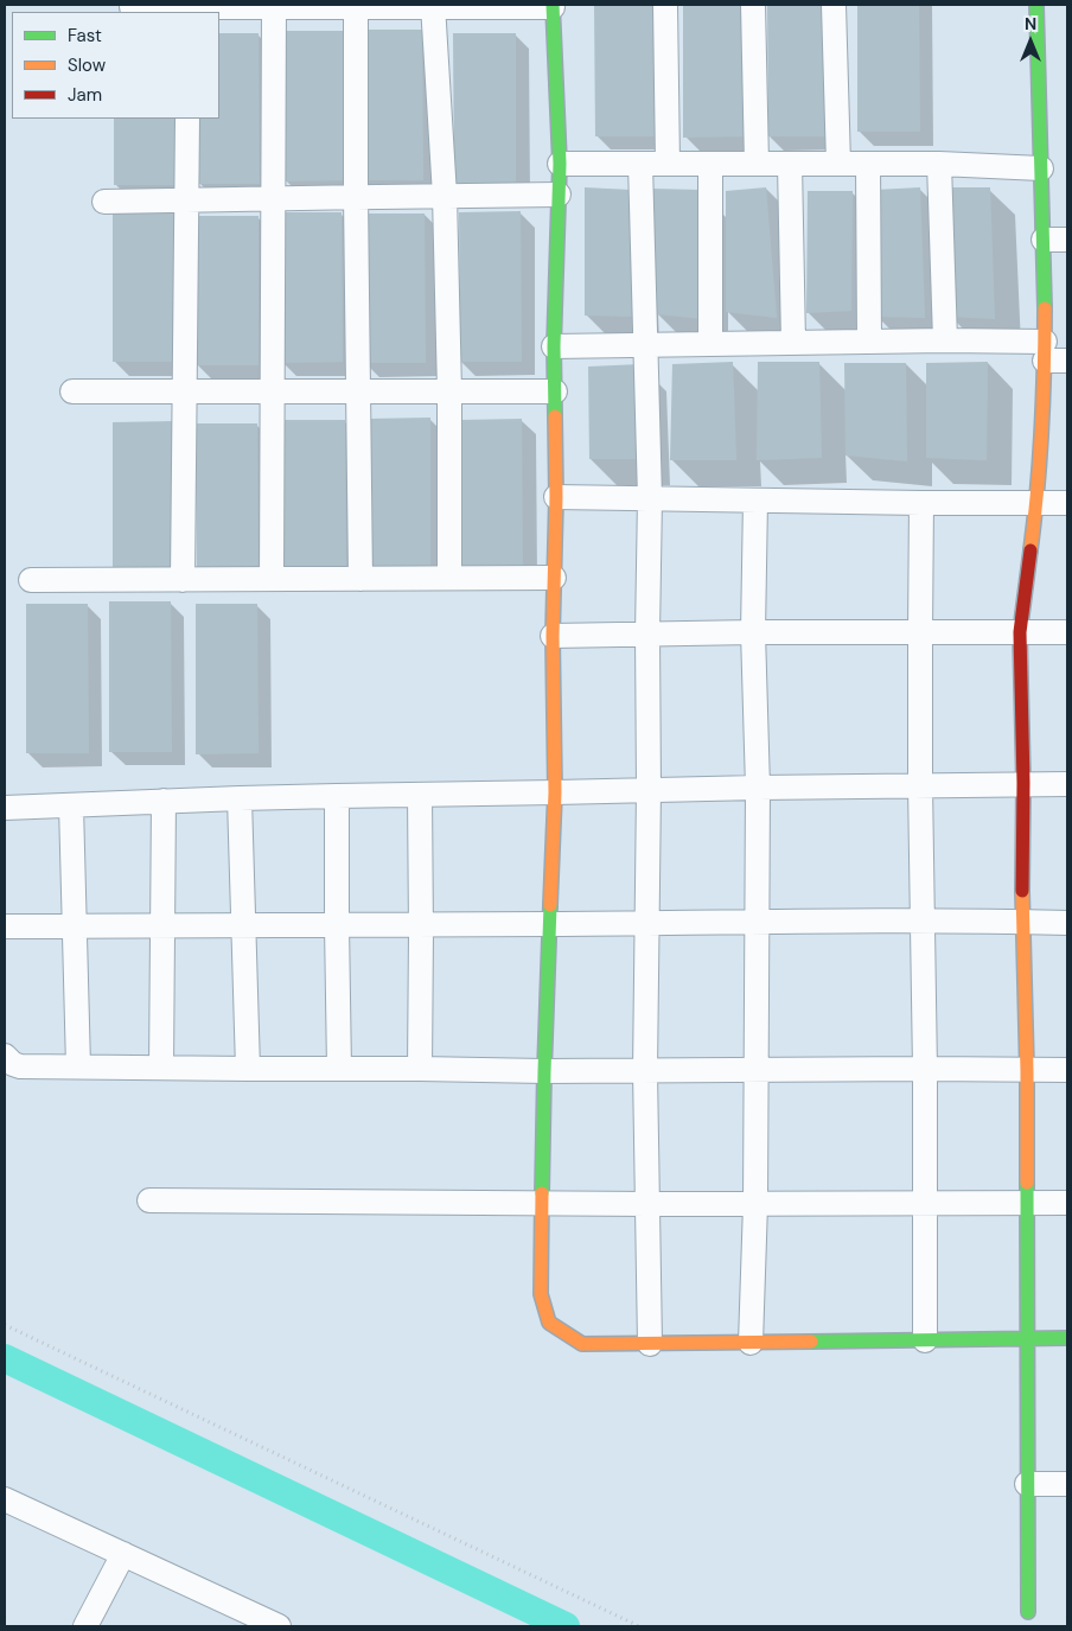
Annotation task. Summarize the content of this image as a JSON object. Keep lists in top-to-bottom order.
{
  "legend": ["Fast", "Slow", "Jam"],
  "north": "top"
}
